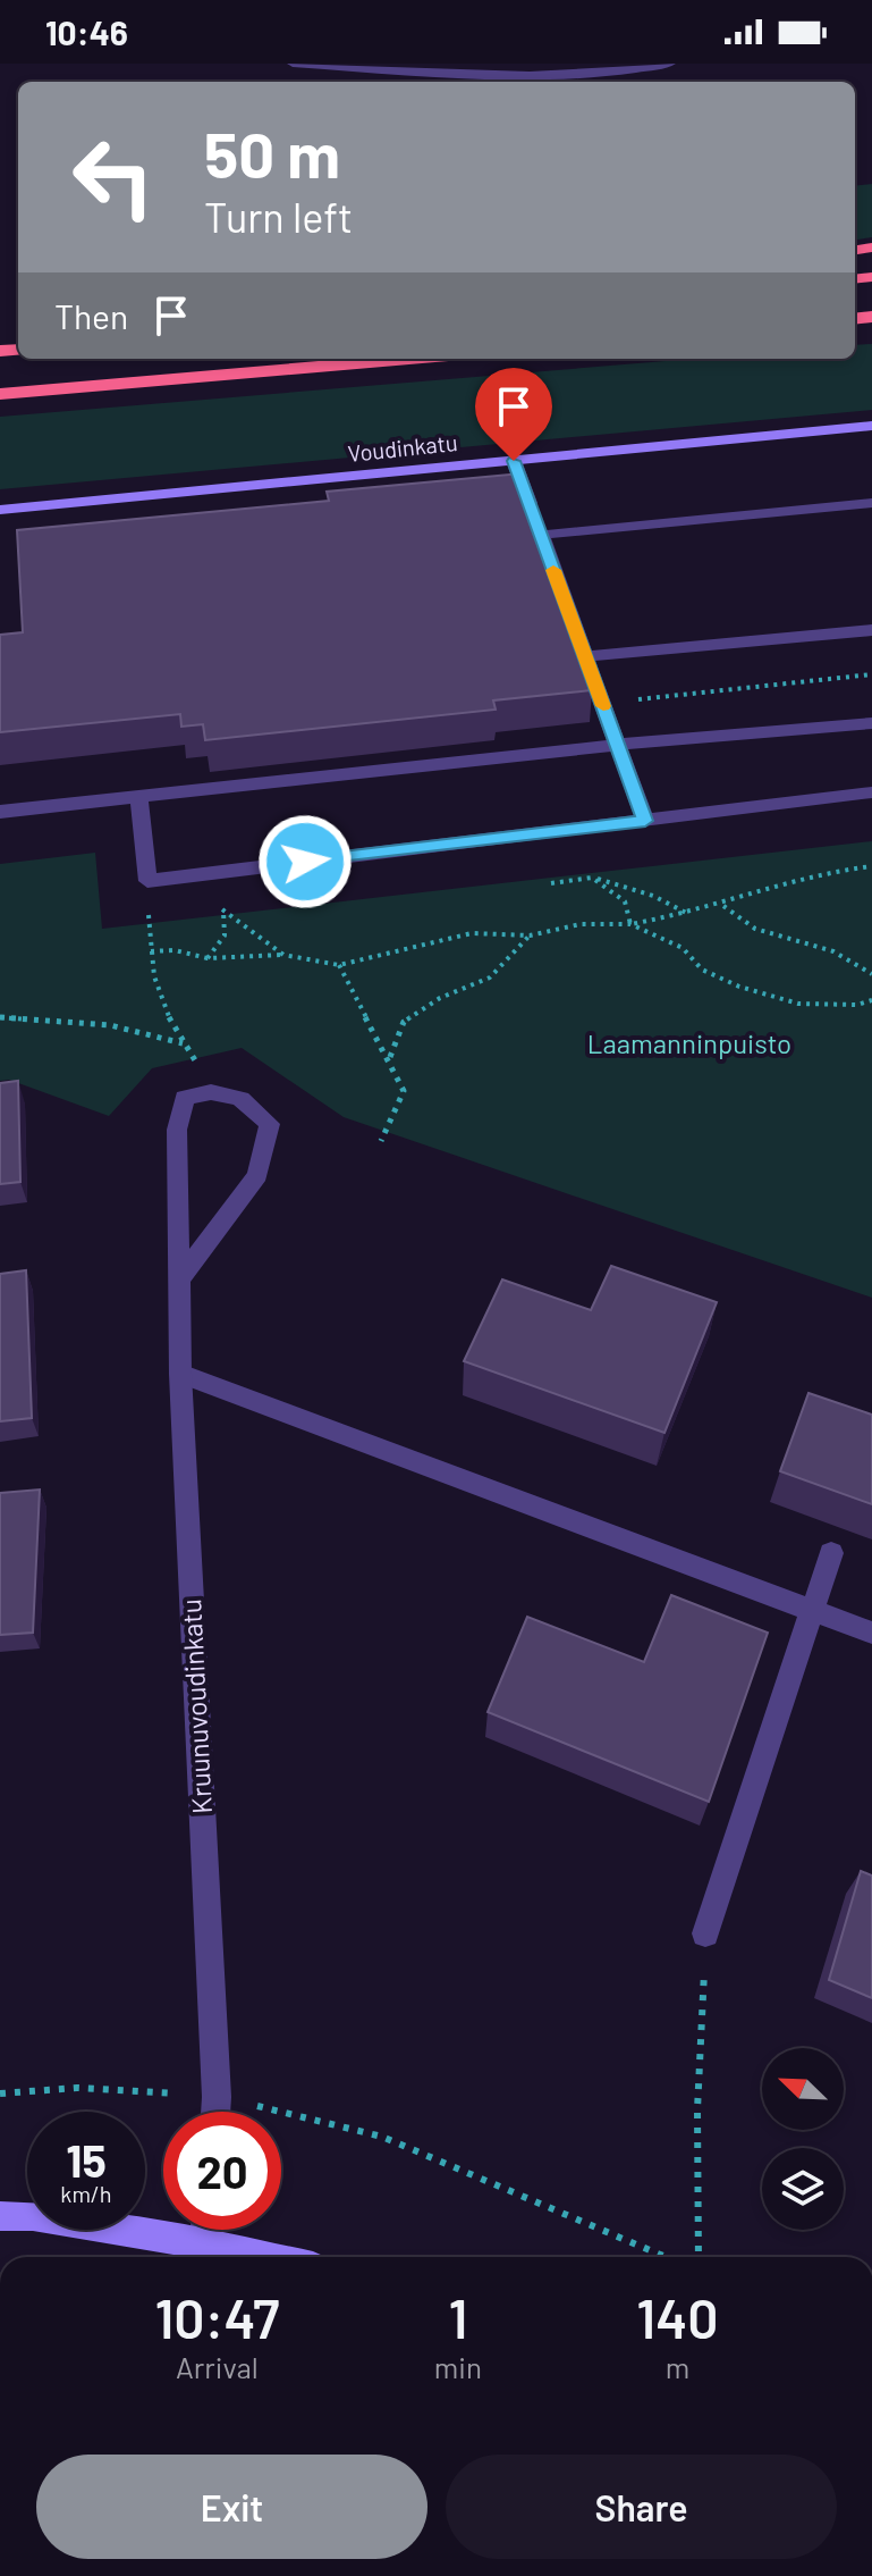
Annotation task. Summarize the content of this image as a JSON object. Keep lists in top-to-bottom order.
{
  "streets": {
    "main road": ["Voudinkatu"],
    "street": ["Kruunuvoudinkatu"]
  },
  "parks": ["Laamanninpuisto"],
  "north": "top left",
  "page": {
    "status": "10:46",
    "turn": ["50 m", "Turn left"],
    "then": "Then",
    "speed": "15 km/h",
    "limit": "20",
    "eta": [
      "10:47",
      "Arrival",
      "1",
      "min",
      "140",
      "m"
    ],
    "buttons": ["Exit", "Share"]
  }
}
